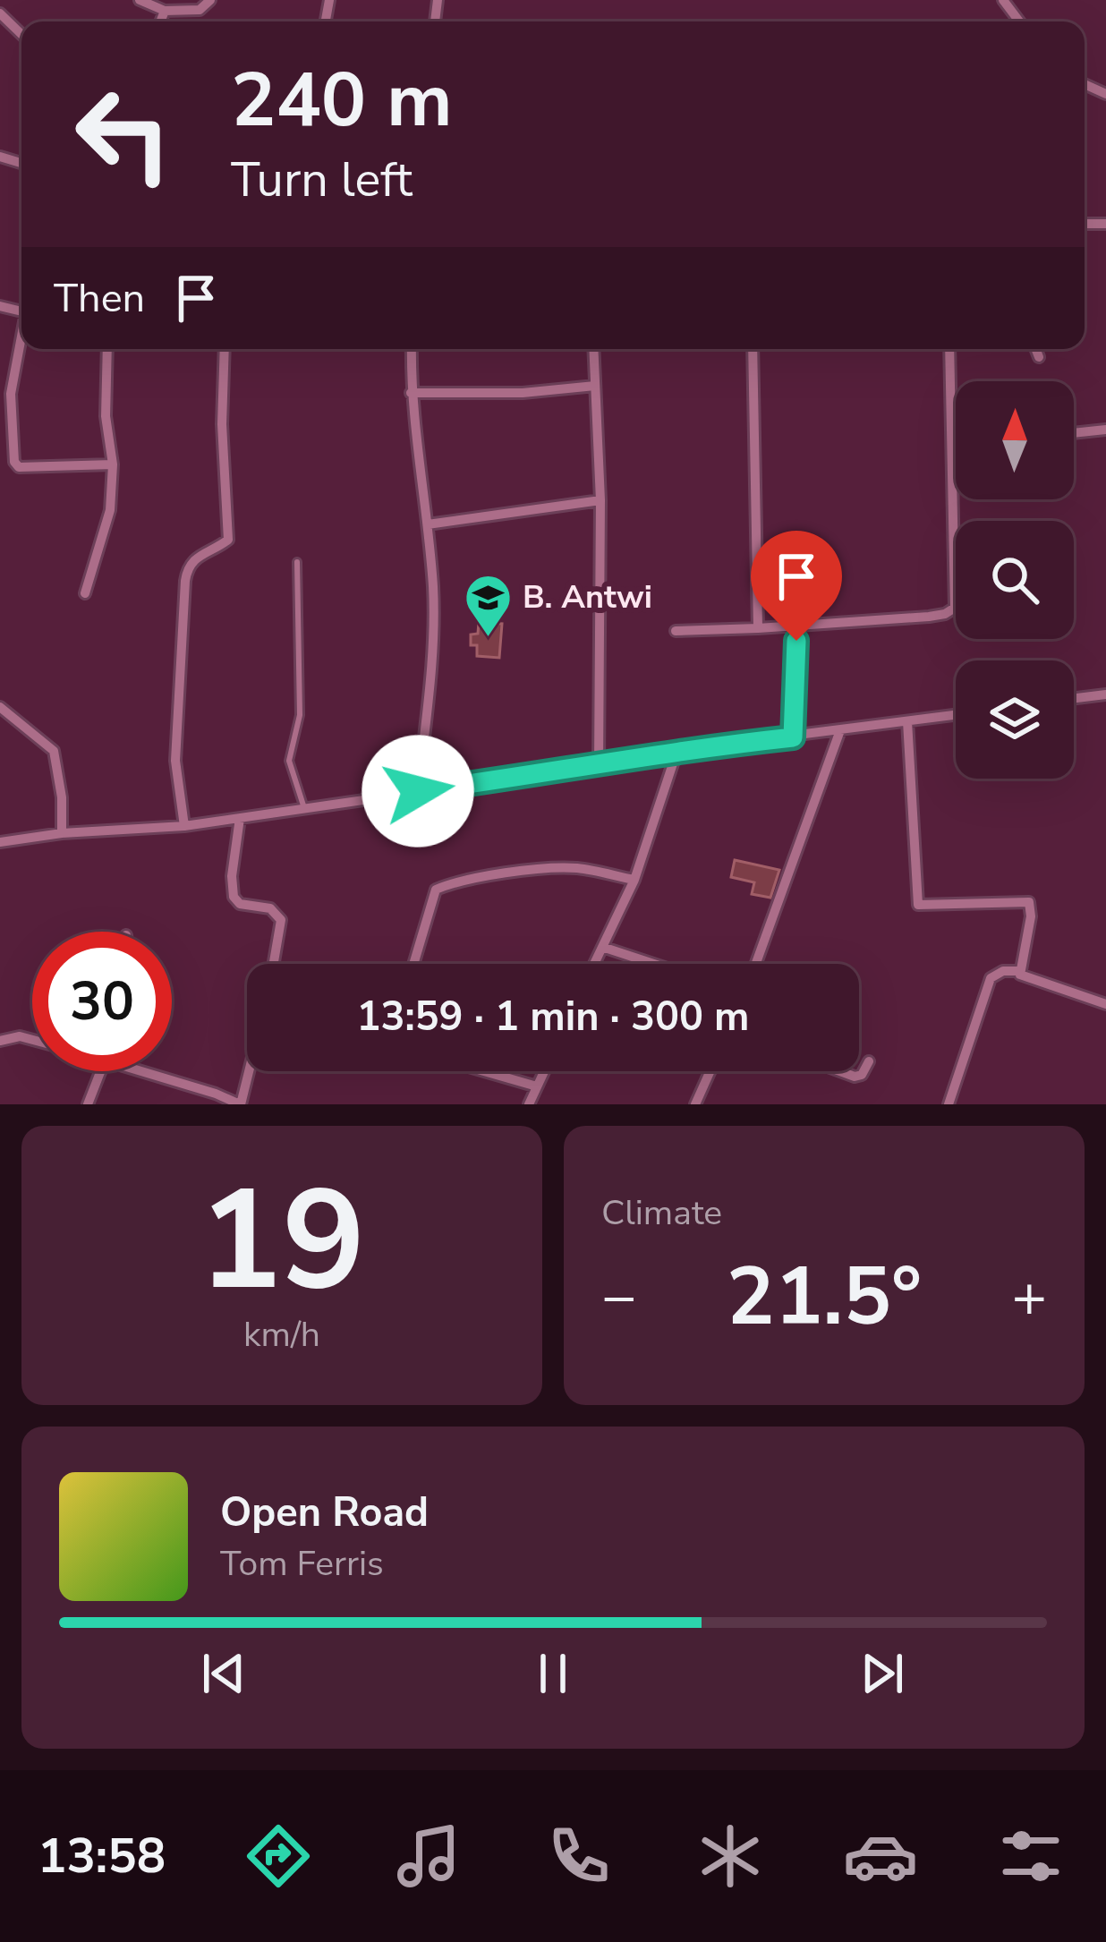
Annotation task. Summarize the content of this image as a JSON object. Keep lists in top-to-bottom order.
{
  "places": {
    "school or university": ["B. Antwi"]
  },
  "north": "top",
  "page": {
    "turn": ["240 m", "Turn left"],
    "then": "Then",
    "limit": "30",
    "trip": "13:59 · 1 min · 300 m",
    "tile": [
      ["19", "km/h"],
      "Climate"
    ],
    "heat": ["−", "21.5°", "+"],
    "song": ["Open Road", "Tom Ferris"],
    "tabs": "13:58"
  }
}
